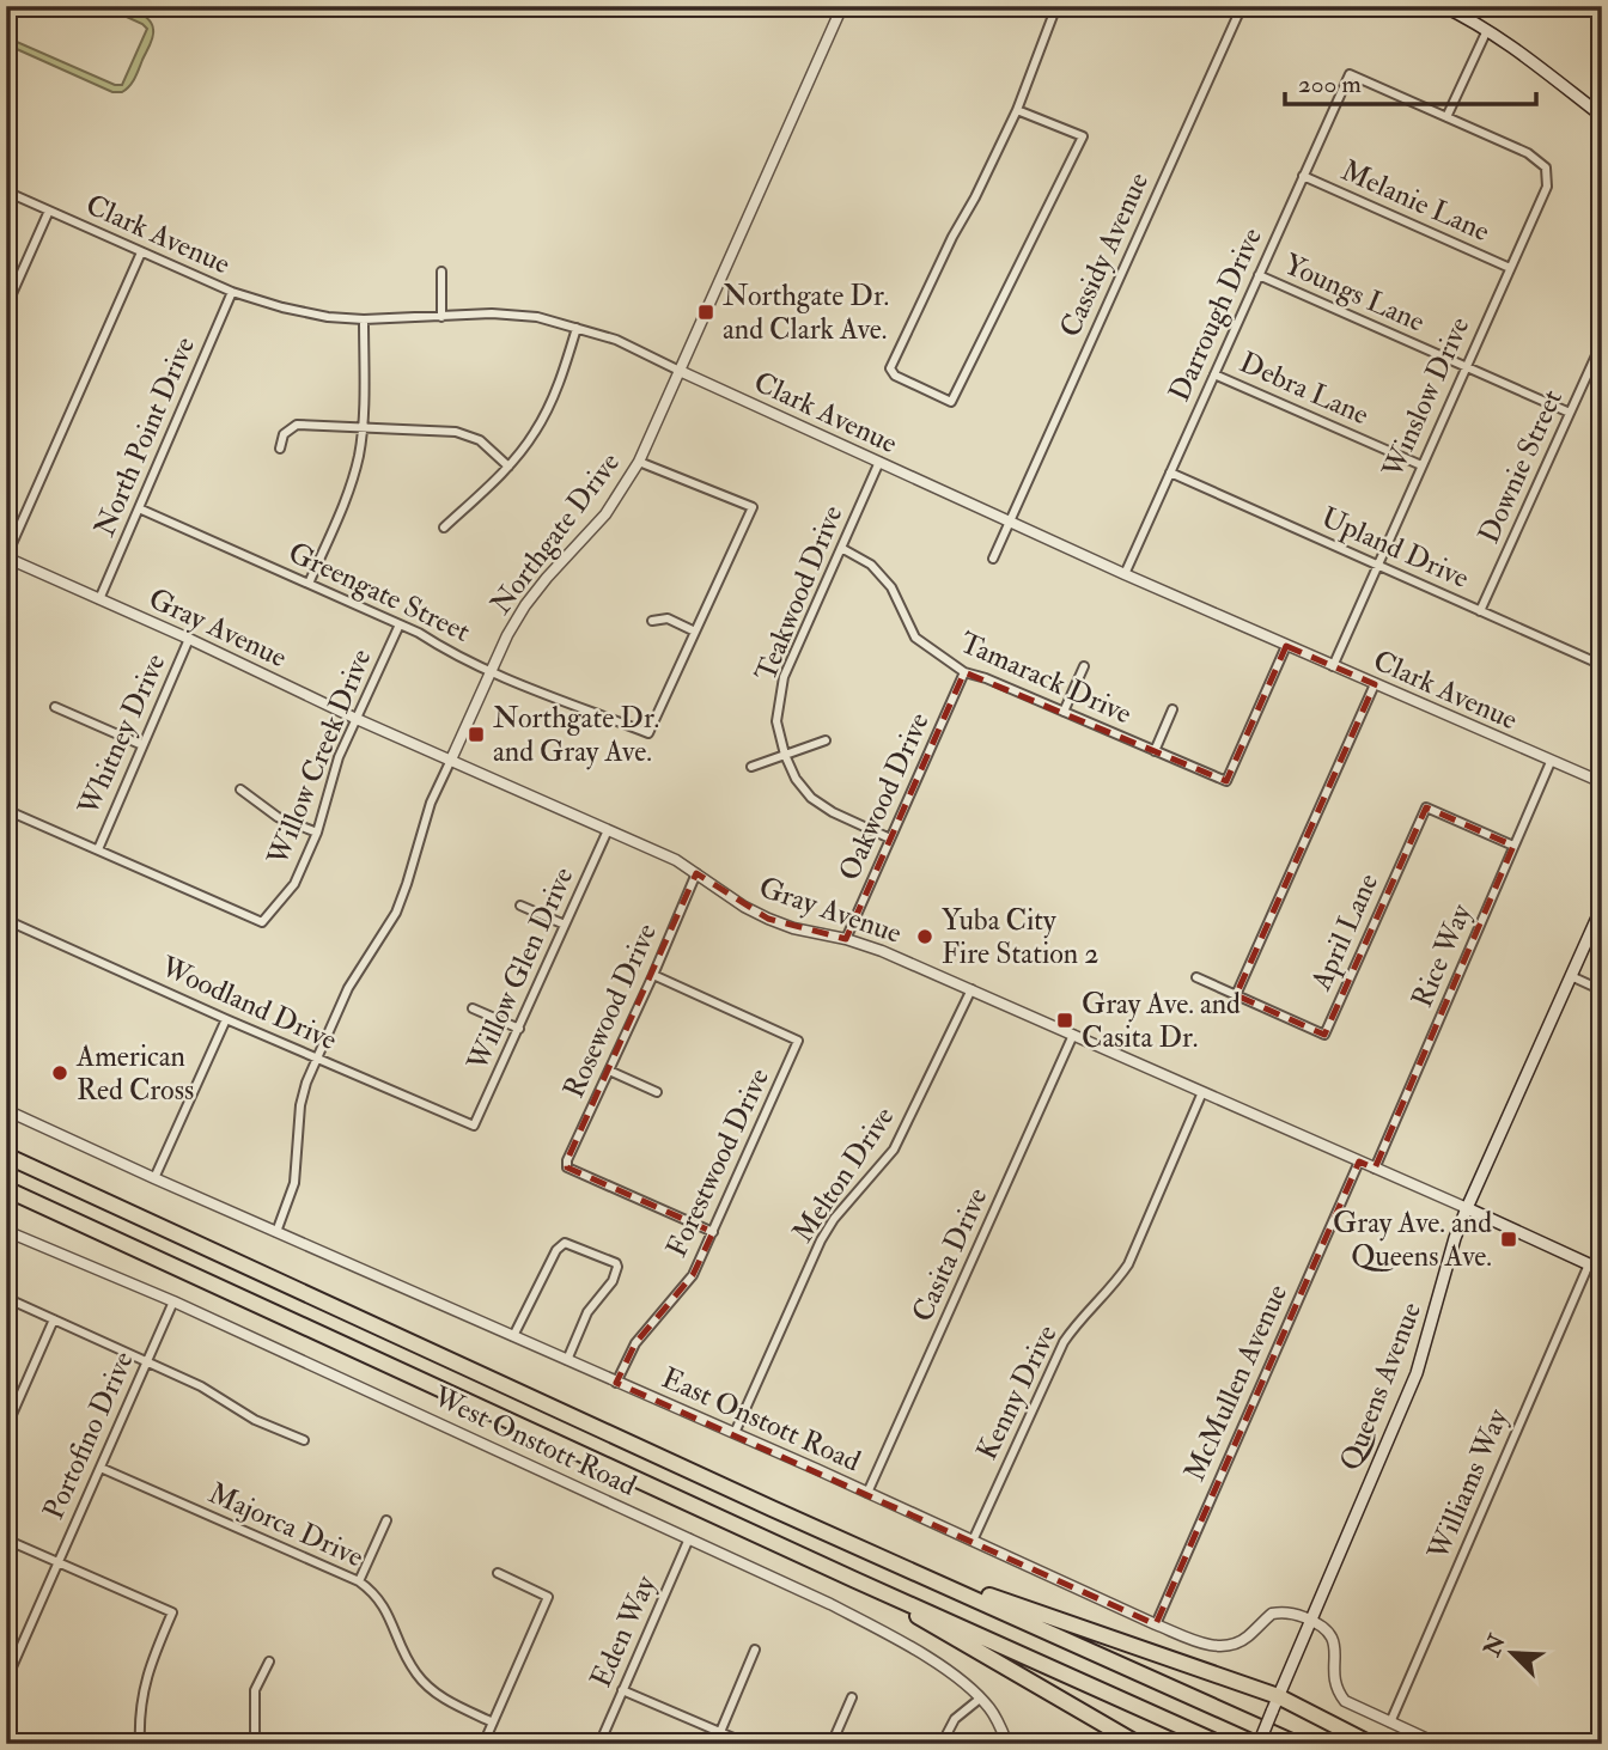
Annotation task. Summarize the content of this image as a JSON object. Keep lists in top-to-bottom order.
{
  "streets": {
    "main road": ["Gray Avenue", "Queens Avenue"],
    "street": [
      "Melanie Lane",
      "Clark Avenue",
      "Cassidy Avenue",
      "Youngs Lane",
      "Darrough Drive",
      "Debra Lane",
      "Winslow Drive",
      "North Point Drive",
      "Downie Street",
      "Northgate Drive",
      "Upland Drive",
      "Greengate Street",
      "Teakwood Drive",
      "Tamarack Drive",
      "Whitney Drive",
      "Willow Creek Drive",
      "Oakwood Drive",
      "April Lane",
      "Rice Way",
      "Willow Glen Drive",
      "Woodland Drive",
      "Rosewood Drive",
      "Forestwood Drive",
      "Melton Drive",
      "Casita Drive",
      "McMullen Avenue",
      "Kenny Drive",
      "East Onstott Road",
      "Portofino Drive",
      "West Onstott Road",
      "Williams Way",
      "Majorca Drive",
      "Eden Way"
    ]
  },
  "crossings": [
    ["Melanie Lane", "Darrough Drive"],
    ["Melanie Lane", "Winslow Drive"],
    ["Clark Avenue", "Cassidy Avenue"],
    ["Clark Avenue", "Darrough Drive"],
    ["Clark Avenue", "Winslow Drive"],
    ["Clark Avenue", "North Point Drive"],
    ["Clark Avenue", "Northgate Drive"],
    ["Clark Avenue", "Teakwood Drive"],
    ["Clark Avenue", "Tamarack Drive"],
    ["Clark Avenue", "Rice Way"],
    ["Youngs Lane", "Darrough Drive"],
    ["Youngs Lane", "Winslow Drive"],
    ["Youngs Lane", "Downie Street"],
    ["Darrough Drive", "Debra Lane"],
    ["Darrough Drive", "Winslow Drive"],
    ["Darrough Drive", "Upland Drive"],
    ["Debra Lane", "Winslow Drive"],
    ["Winslow Drive", "Upland Drive"],
    ["North Point Drive", "Greengate Street"],
    ["North Point Drive", "Gray Avenue"],
    ["Downie Street", "Upland Drive"],
    ["Northgate Drive", "Greengate Street"],
    ["Northgate Drive", "Gray Avenue"],
    ["Northgate Drive", "Woodland Drive"],
    ["Northgate Drive", "East Onstott Road"],
    ["Greengate Street", "Willow Creek Drive"],
    ["Teakwood Drive", "Tamarack Drive"],
    ["Teakwood Drive", "Oakwood Drive"],
    ["Gray Avenue", "Whitney Drive"],
    ["Gray Avenue", "Willow Creek Drive"],
    ["Gray Avenue", "Oakwood Drive"],
    ["Gray Avenue", "Rice Way"],
    ["Gray Avenue", "Willow Glen Drive"],
    ["Gray Avenue", "Rosewood Drive"],
    ["Gray Avenue", "Melton Drive"],
    ["Gray Avenue", "Casita Drive"],
    ["Gray Avenue", "McMullen Avenue"],
    ["Gray Avenue", "Queens Avenue"],
    ["Gray Avenue", "Kenny Drive"],
    ["Gray Avenue", "Williams Way"],
    ["Tamarack Drive", "Oakwood Drive"],
    ["Whitney Drive", "Willow Creek Drive"],
    ["April Lane", "Rice Way"],
    ["Willow Glen Drive", "Woodland Drive"],
    ["Rosewood Drive", "Forestwood Drive"],
    ["Forestwood Drive", "East Onstott Road"],
    ["Melton Drive", "East Onstott Road"],
    ["Casita Drive", "East Onstott Road"],
    ["McMullen Avenue", "East Onstott Road"],
    ["Queens Avenue", "East Onstott Road"],
    ["Kenny Drive", "East Onstott Road"],
    ["Portofino Drive", "West Onstott Road"],
    ["Portofino Drive", "Majorca Drive"],
    ["West Onstott Road", "Eden Way"]
  ],
  "places": {
    "transit": [
      "Northgate Dr. and Clark Ave.",
      "Northgate Dr. and Gray Ave.",
      "Gray Ave. and Casita Dr.",
      "Gray Ave. and Queens Ave."
    ],
    "other": ["Yuba City Fire Station 2", "American Red Cross"]
  },
  "scale_bar": "200 m",
  "north": "top left"
}
